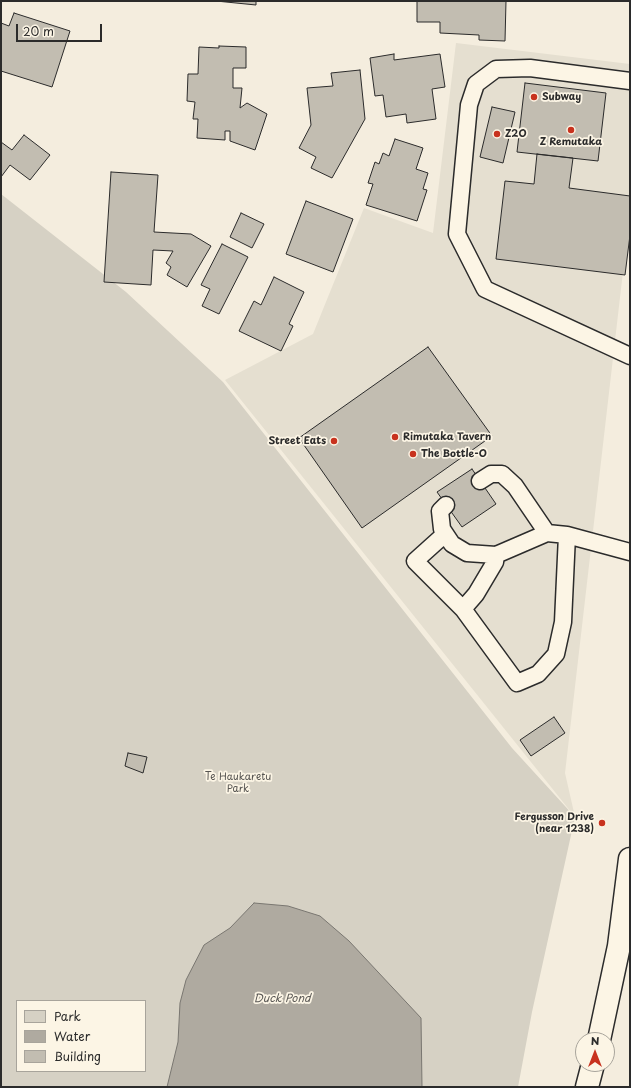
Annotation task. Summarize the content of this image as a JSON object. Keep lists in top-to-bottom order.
{
  "water": ["Duck Pond"],
  "parks": ["Te Haukaretu Park"],
  "places": [
    "Subway",
    "Z Remutaka",
    "Z2O",
    "Rimutaka Tavern",
    "Street Eats",
    "The Bottle-O",
    "Fergusson Drive (near 1238)"
  ],
  "legend": ["Park", "Water", "Building"],
  "scale_bar": "20 m",
  "north": "top"
}
